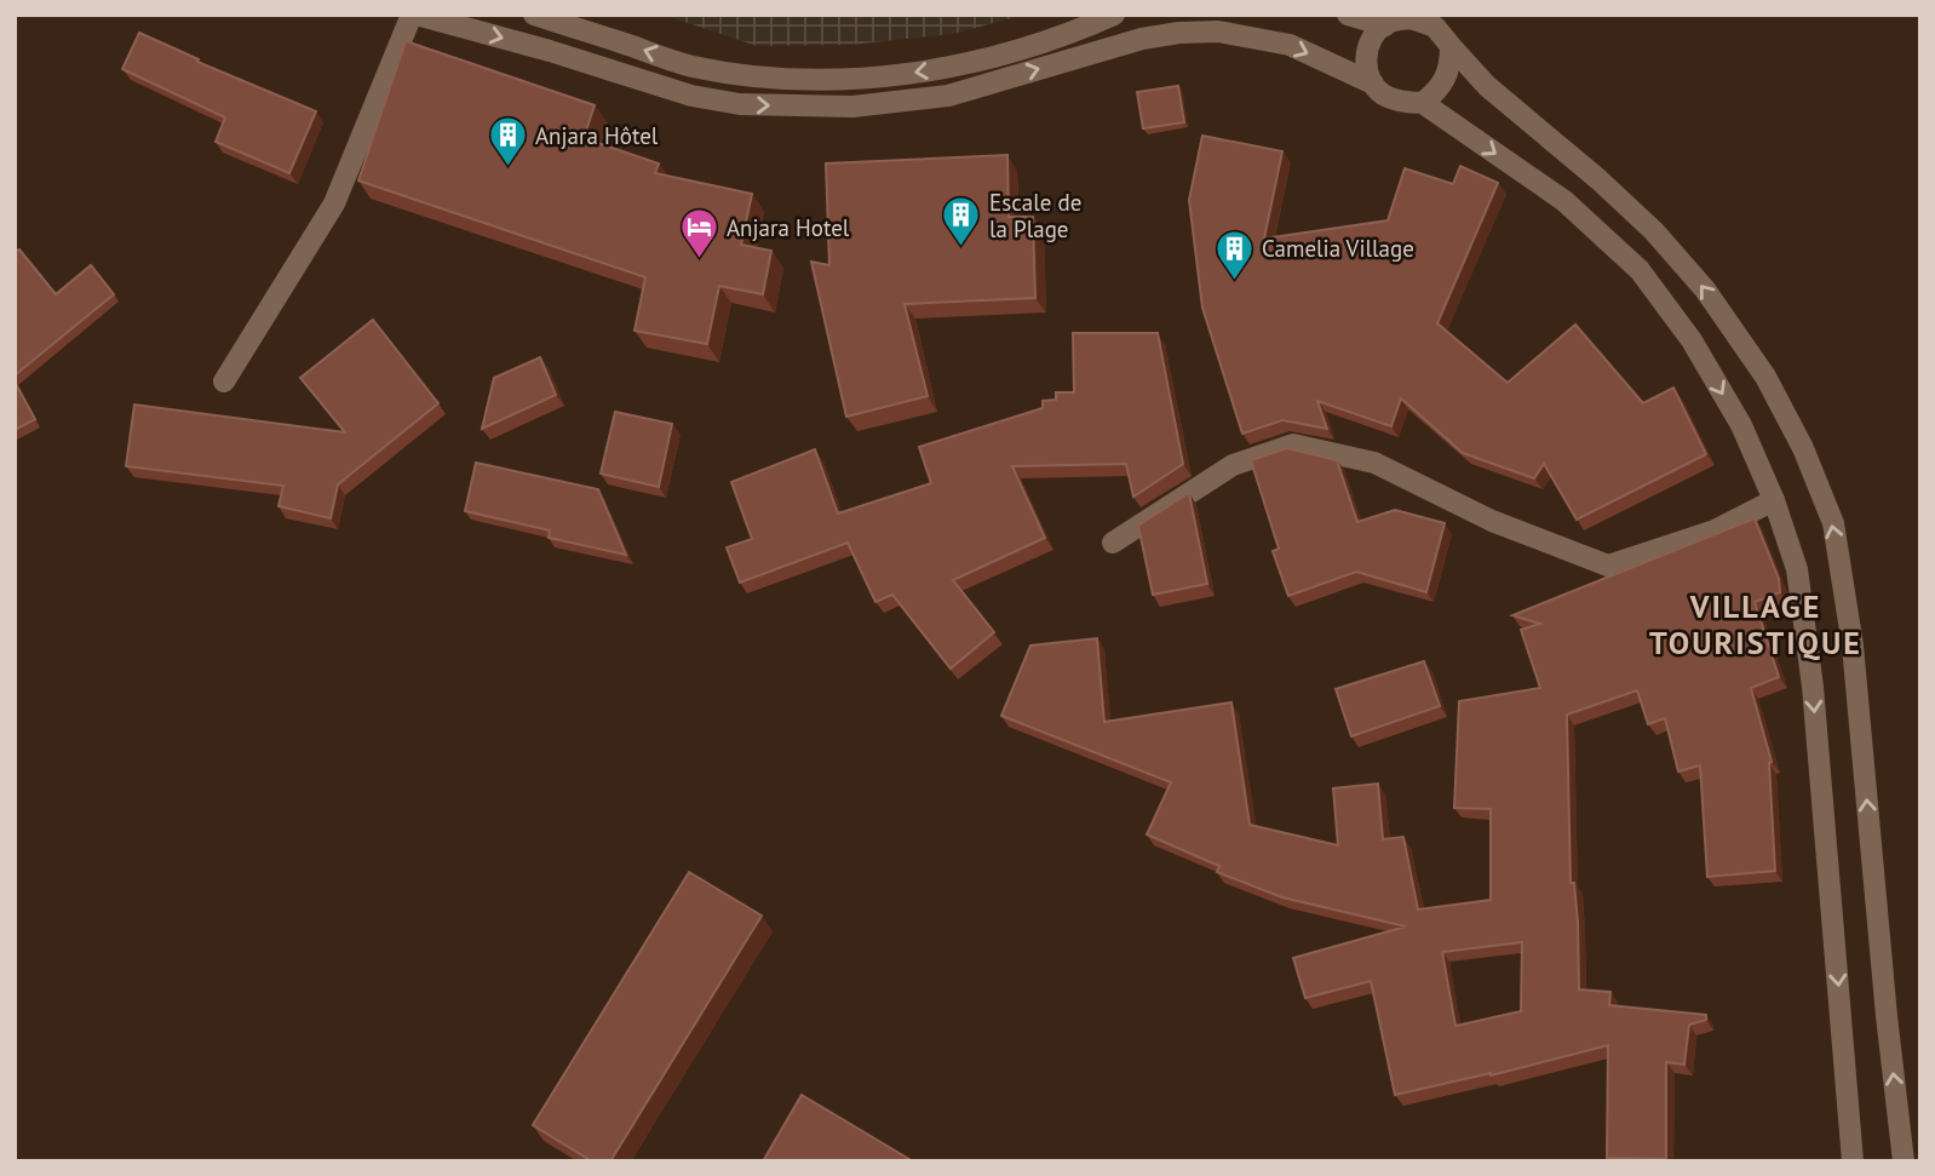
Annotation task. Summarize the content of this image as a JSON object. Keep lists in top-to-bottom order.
{
  "districts": ["VILLAGE TOURISTIQUE"],
  "places": {
    "building": ["Anjara Hôtel", "Escale de la Plage", "Camelia Village"],
    "hotel": ["Anjara Hotel"]
  }
}
